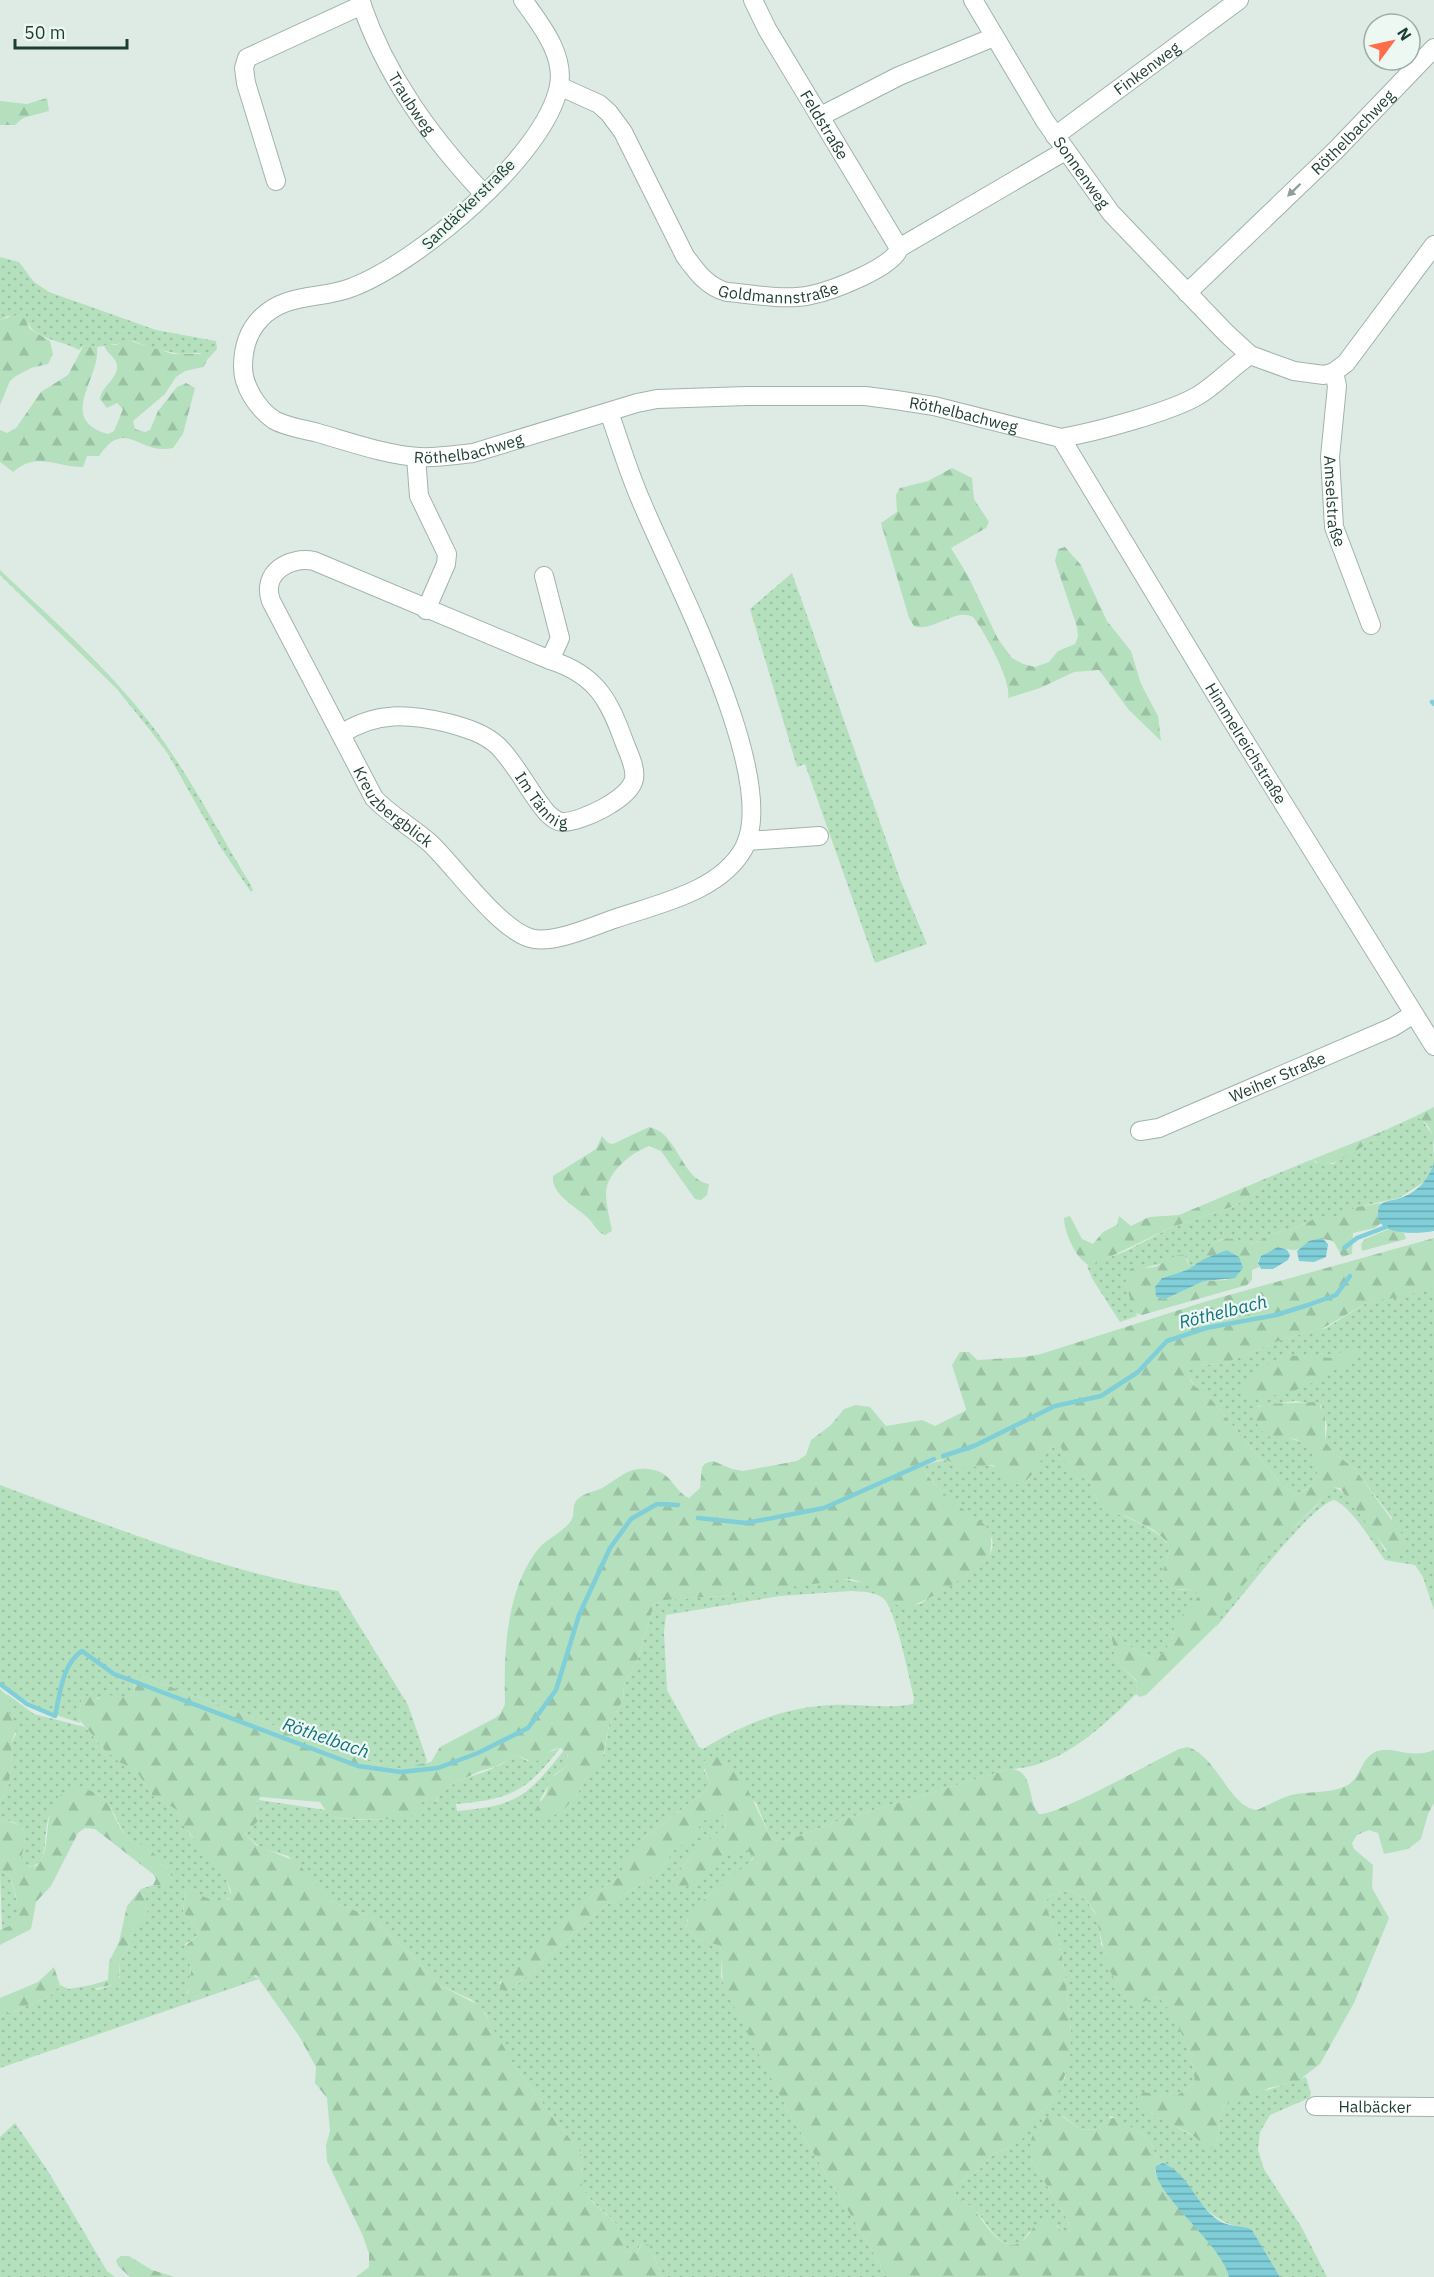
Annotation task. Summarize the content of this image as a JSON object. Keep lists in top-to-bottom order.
{
  "streets": {
    "street": [
      "Finkenweg",
      "Traubweg",
      "Feldstraße",
      "Röthelbachweg",
      "Sonnenweg",
      "Sandäckerstraße",
      "Goldmannstraße",
      "Amselstraße",
      "Himmelreichstraße",
      "Im Tännig",
      "Kreuzbergblick",
      "Weiher Straße",
      "Halbäcker"
    ]
  },
  "crossings": [
    ["Finkenweg", "Sonnenweg"],
    ["Finkenweg", "Goldmannstraße"],
    ["Traubweg", "Sandäckerstraße"],
    ["Feldstraße", "Goldmannstraße"],
    ["Röthelbachweg", "Sonnenweg"],
    ["Röthelbachweg", "Sandäckerstraße"],
    ["Röthelbachweg", "Himmelreichstraße"],
    ["Röthelbachweg", "Kreuzbergblick"],
    ["Sonnenweg", "Goldmannstraße"],
    ["Sandäckerstraße", "Goldmannstraße"],
    ["Himmelreichstraße", "Weiher Straße"],
    ["Im Tännig", "Kreuzbergblick"]
  ],
  "water": ["Röthelbach"],
  "scale_bar": "50 m",
  "north": "top right"
}
